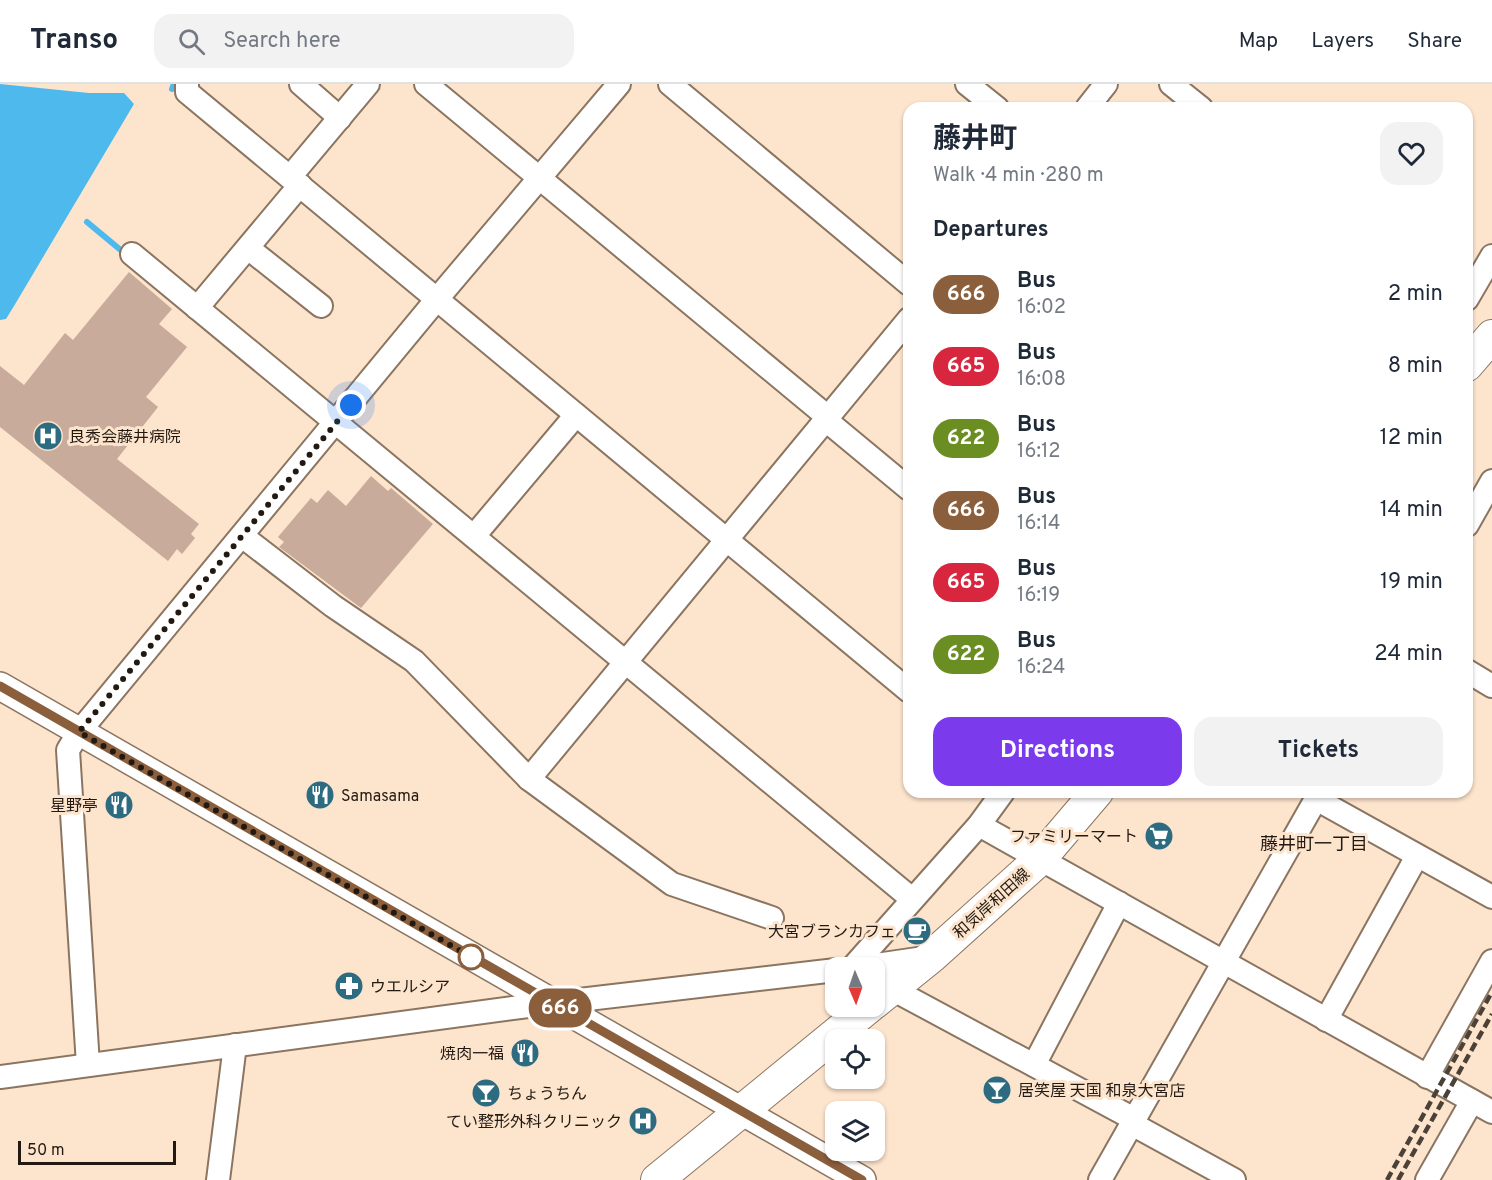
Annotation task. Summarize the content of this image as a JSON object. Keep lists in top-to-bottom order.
{
  "streets": {
    "main road": ["和気岸和田線"]
  },
  "districts": ["藤井町一丁目"],
  "places": {
    "hospital": ["良秀会藤井病院", "てい整形外科クリニック"],
    "restaurant": ["Samasama", "星野亭", "焼肉一福"],
    "supermarket": ["ファミリーマート"],
    "cafe": ["大宮ブランカフェ"],
    "pharmacy": ["ウエルシア"],
    "bar": ["居笑屋 天国 和泉大宮店", "ちょうちん"]
  },
  "lines": ["bus line 666"],
  "scale_bar": "50 m",
  "north": "bottom",
  "page": {
    "header": "Transo",
    "search": "Search here",
    "nav": ["Map", "Layers", "Share"],
    "on_map": "666",
    "heading": [
      ["藤井町", "Walk · 4 min · 280 m"],
      "Departures"
    ],
    "list": [
      {
        "mark": "666",
        "name": "Bus",
        "note": "16:02",
        "value": "2 min"
      },
      {
        "mark": "665",
        "name": "Bus",
        "note": "16:08",
        "value": "8 min"
      },
      {
        "mark": "622",
        "name": "Bus",
        "note": "16:12",
        "value": "12 min"
      },
      {
        "mark": "666",
        "name": "Bus",
        "note": "16:14",
        "value": "14 min"
      },
      {
        "mark": "665",
        "name": "Bus",
        "note": "16:19",
        "value": "19 min"
      },
      {
        "mark": "622",
        "name": "Bus",
        "note": "16:24",
        "value": "24 min"
      }
    ],
    "buttons": ["Directions", "Tickets"],
    "scale": "50 m"
  }
}
